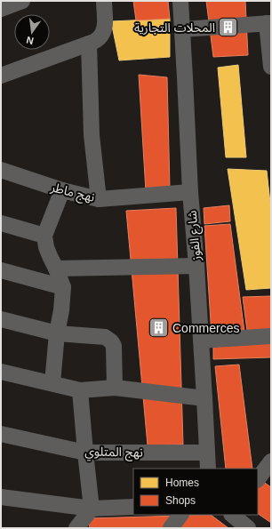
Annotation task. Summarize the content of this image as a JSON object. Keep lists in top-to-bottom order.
{
  "streets": {
    "street": ["نهج ماطر", "شارع الفوز", "نهج المتلوي"]
  },
  "crossings": [
    ["نهج ماطر", "شارع الفوز"],
    ["شارع الفوز", "نهج المتلوي"]
  ],
  "places": {
    "building": ["المحلات التجارية", "Commerces"]
  },
  "legend": ["Homes", "Shops"],
  "north": "bottom"
}
